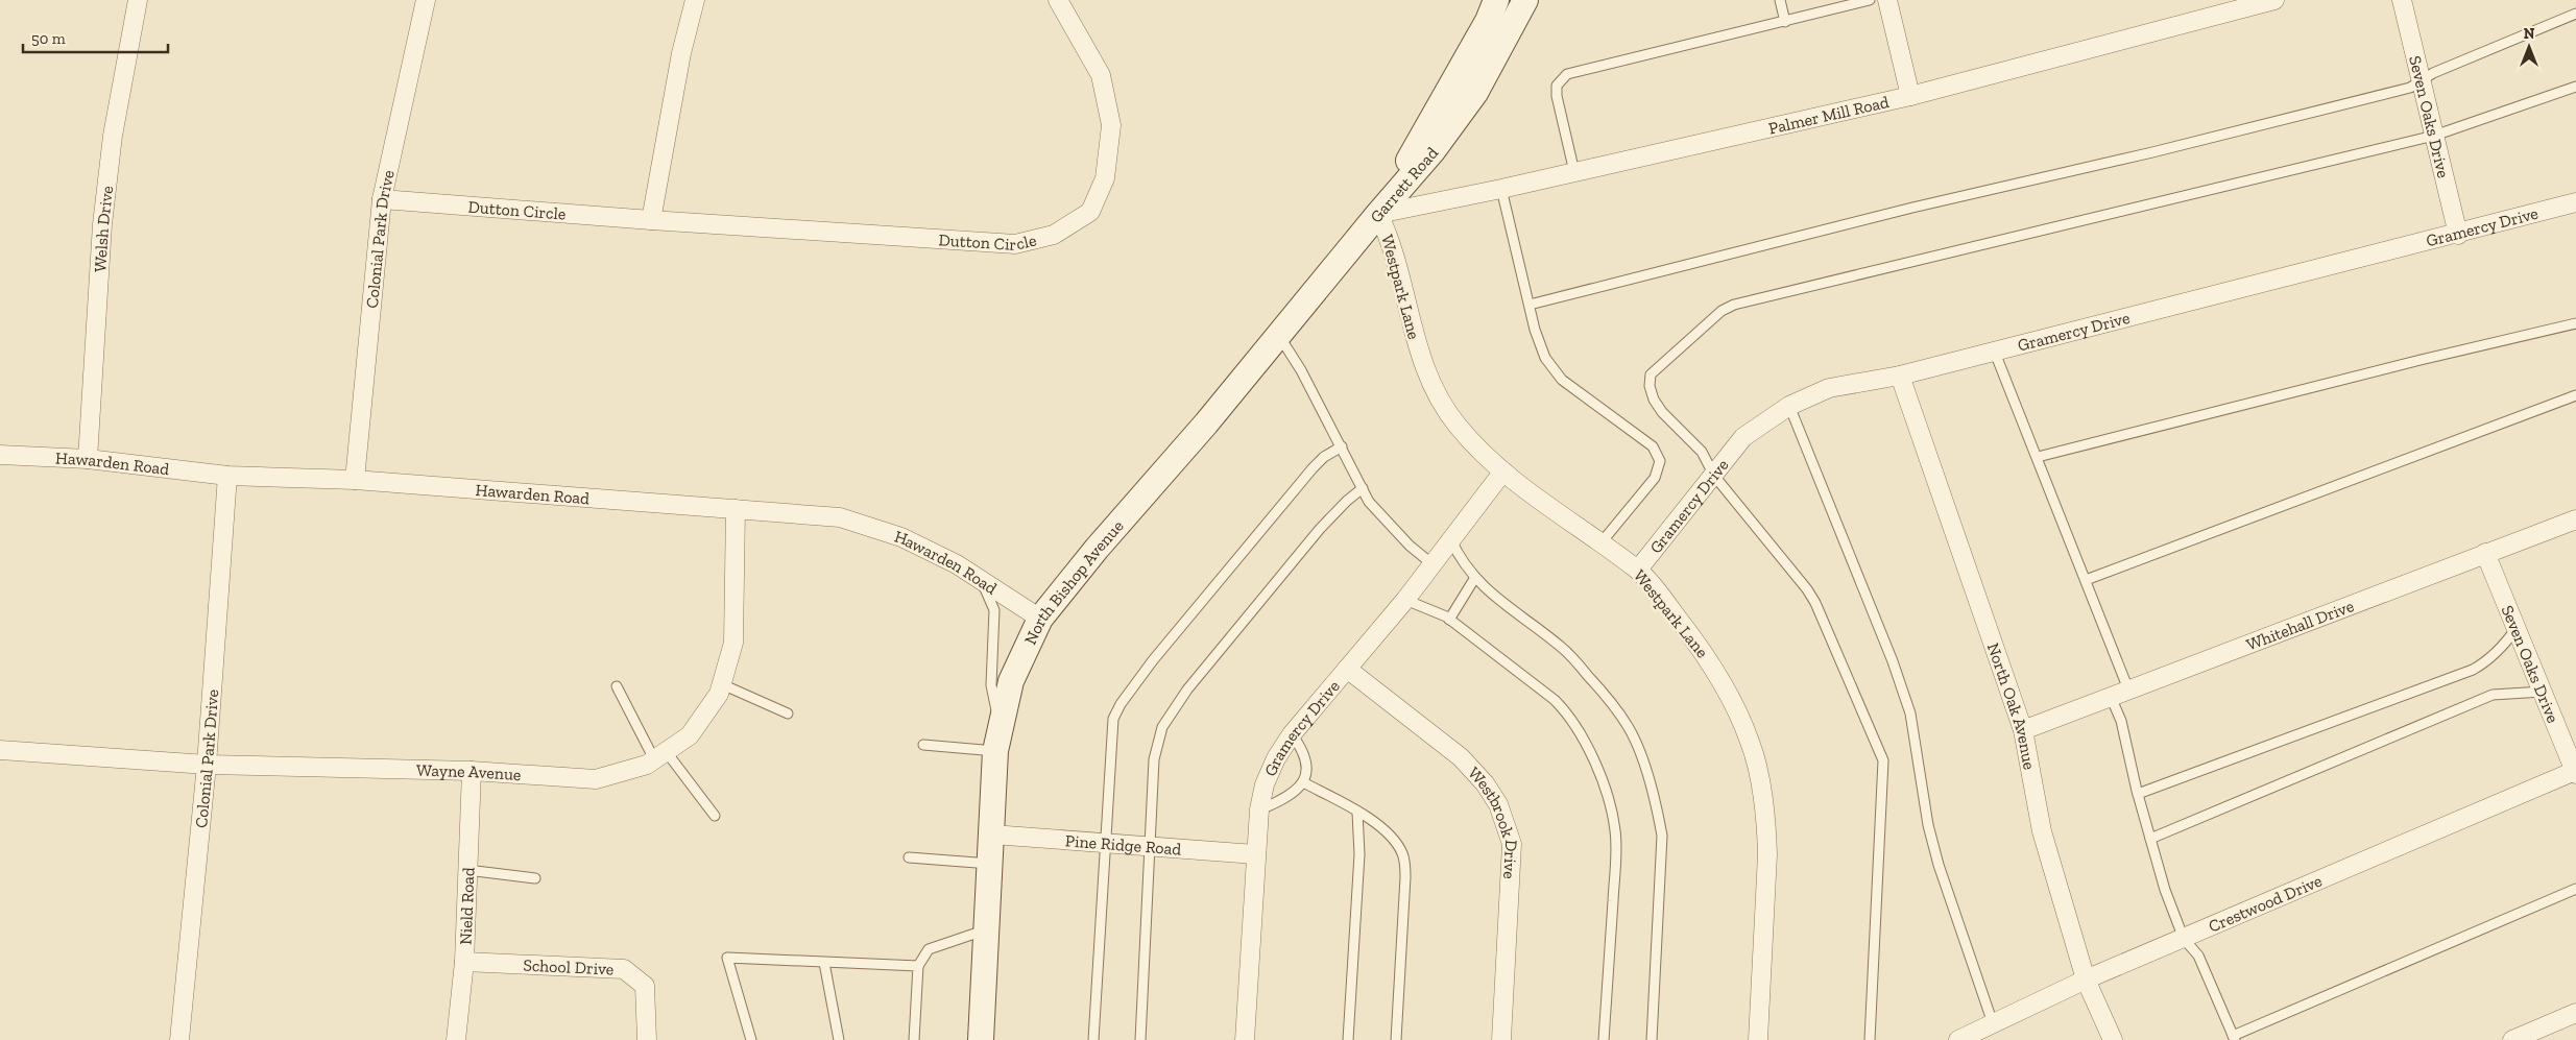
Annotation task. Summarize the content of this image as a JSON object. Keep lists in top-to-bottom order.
{
  "streets": {
    "main road": ["Garrett Road", "North Bishop Avenue"],
    "street": [
      "Palmer Mill Road",
      "Seven Oaks Drive",
      "Dutton Circle",
      "Gramercy Drive",
      "Welsh Drive",
      "Colonial Park Drive",
      "Westpark Lane",
      "Hawarden Road",
      "Whitehall Drive",
      "North Oak Avenue",
      "Wayne Avenue",
      "Westbrook Drive",
      "Pine Ridge Road",
      "Crestwood Drive",
      "Nield Road",
      "School Drive"
    ]
  },
  "crossings": [
    ["Palmer Mill Road", "Garrett Road"],
    ["Palmer Mill Road", "Westpark Lane"],
    ["Palmer Mill Road", "North Bishop Avenue"],
    ["Seven Oaks Drive", "Gramercy Drive"],
    ["Seven Oaks Drive", "Whitehall Drive"],
    ["Seven Oaks Drive", "Crestwood Drive"],
    ["Garrett Road", "Westpark Lane"],
    ["Garrett Road", "North Bishop Avenue"],
    ["Dutton Circle", "Colonial Park Drive"],
    ["Gramercy Drive", "Westpark Lane"],
    ["Gramercy Drive", "North Oak Avenue"],
    ["Gramercy Drive", "Westbrook Drive"],
    ["Gramercy Drive", "Pine Ridge Road"],
    ["Welsh Drive", "Hawarden Road"],
    ["Colonial Park Drive", "Hawarden Road"],
    ["Colonial Park Drive", "Wayne Avenue"],
    ["Westpark Lane", "North Bishop Avenue"],
    ["Hawarden Road", "North Bishop Avenue"],
    ["Hawarden Road", "Wayne Avenue"],
    ["North Bishop Avenue", "Pine Ridge Road"],
    ["Whitehall Drive", "North Oak Avenue"],
    ["North Oak Avenue", "Crestwood Drive"],
    ["Wayne Avenue", "Nield Road"],
    ["Nield Road", "School Drive"]
  ],
  "scale_bar": "50 m",
  "north": "top"
}
